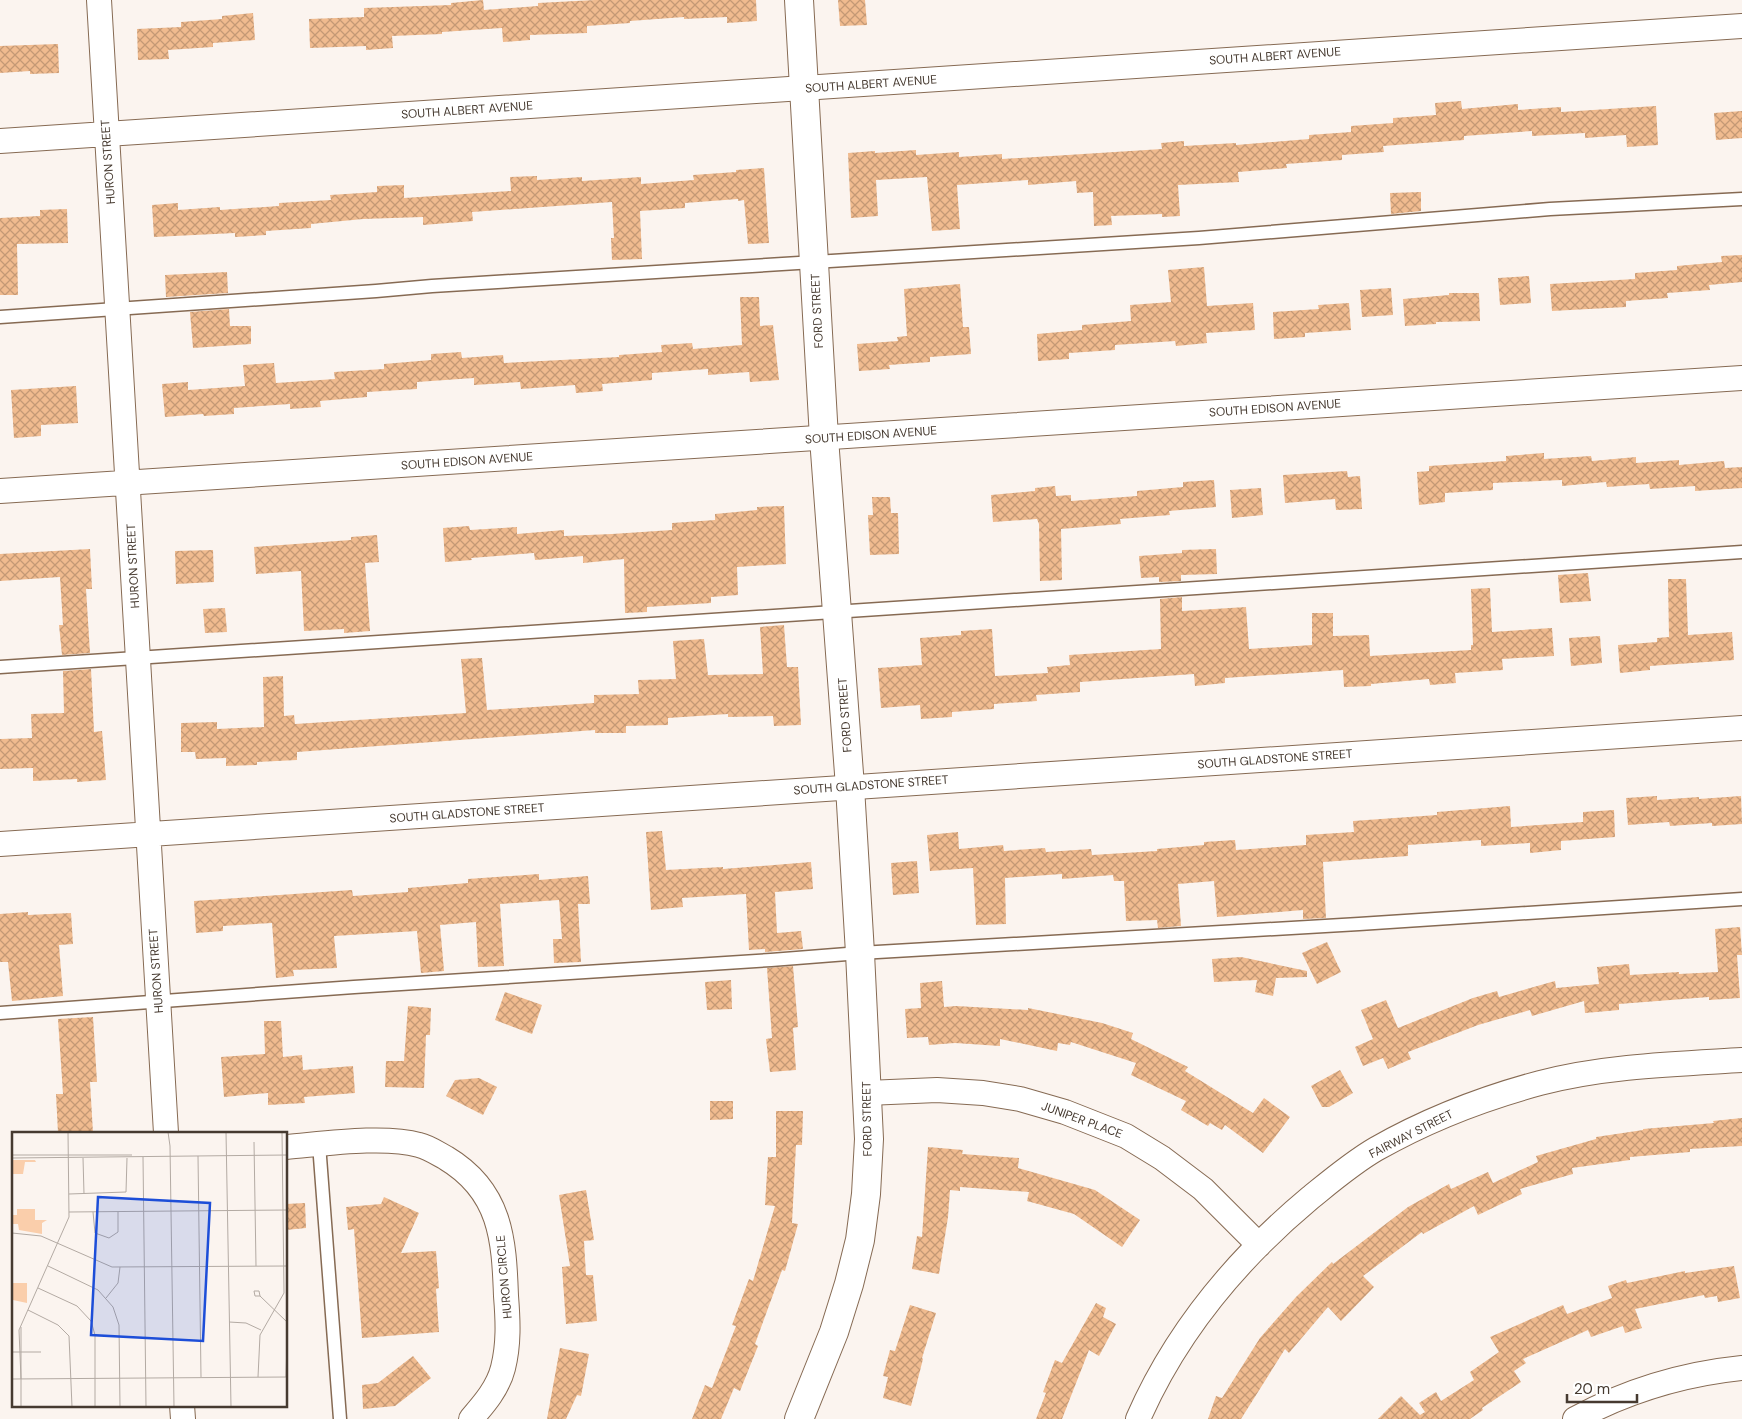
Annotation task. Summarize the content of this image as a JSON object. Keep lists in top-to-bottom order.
{
  "streets": {
    "street": [
      "SOUTH ALBERT AVENUE",
      "HURON STREET",
      "FORD STREET",
      "SOUTH EDISON AVENUE",
      "SOUTH GLADSTONE STREET",
      "JUNIPER PLACE",
      "FAIRWAY STREET",
      "HURON CIRCLE"
    ]
  },
  "crossings": [
    ["SOUTH ALBERT AVENUE", "HURON STREET"],
    ["SOUTH ALBERT AVENUE", "FORD STREET"],
    ["HURON STREET", "SOUTH EDISON AVENUE"],
    ["HURON STREET", "SOUTH GLADSTONE STREET"],
    ["FORD STREET", "SOUTH EDISON AVENUE"],
    ["FORD STREET", "SOUTH GLADSTONE STREET"],
    ["FORD STREET", "JUNIPER PLACE"],
    ["JUNIPER PLACE", "FAIRWAY STREET"]
  ],
  "scale_bar": "20 m"
}
